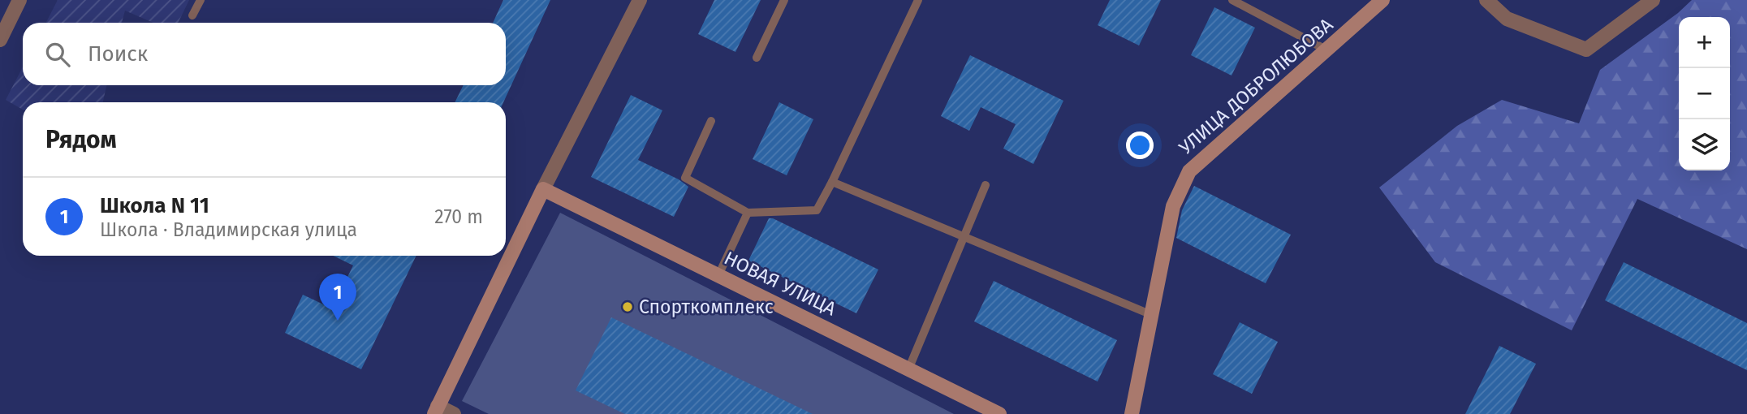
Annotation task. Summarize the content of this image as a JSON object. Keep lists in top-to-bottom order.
{
  "streets": {
    "street": ["УЛИЦА ДОБРОЛЮБОВА", "НОВАЯ УЛИЦА"]
  },
  "places": ["Спорткомплекс"],
  "page": {
    "map_buttons": ["+", "−"],
    "search": "Поиск",
    "heading": "Рядом",
    "list": [
      {
        "mark": "1",
        "name": "Школа N 11",
        "note": "Школа · Владимирская улица",
        "value": "270 m"
      }
    ],
    "pins": "1"
  }
}
